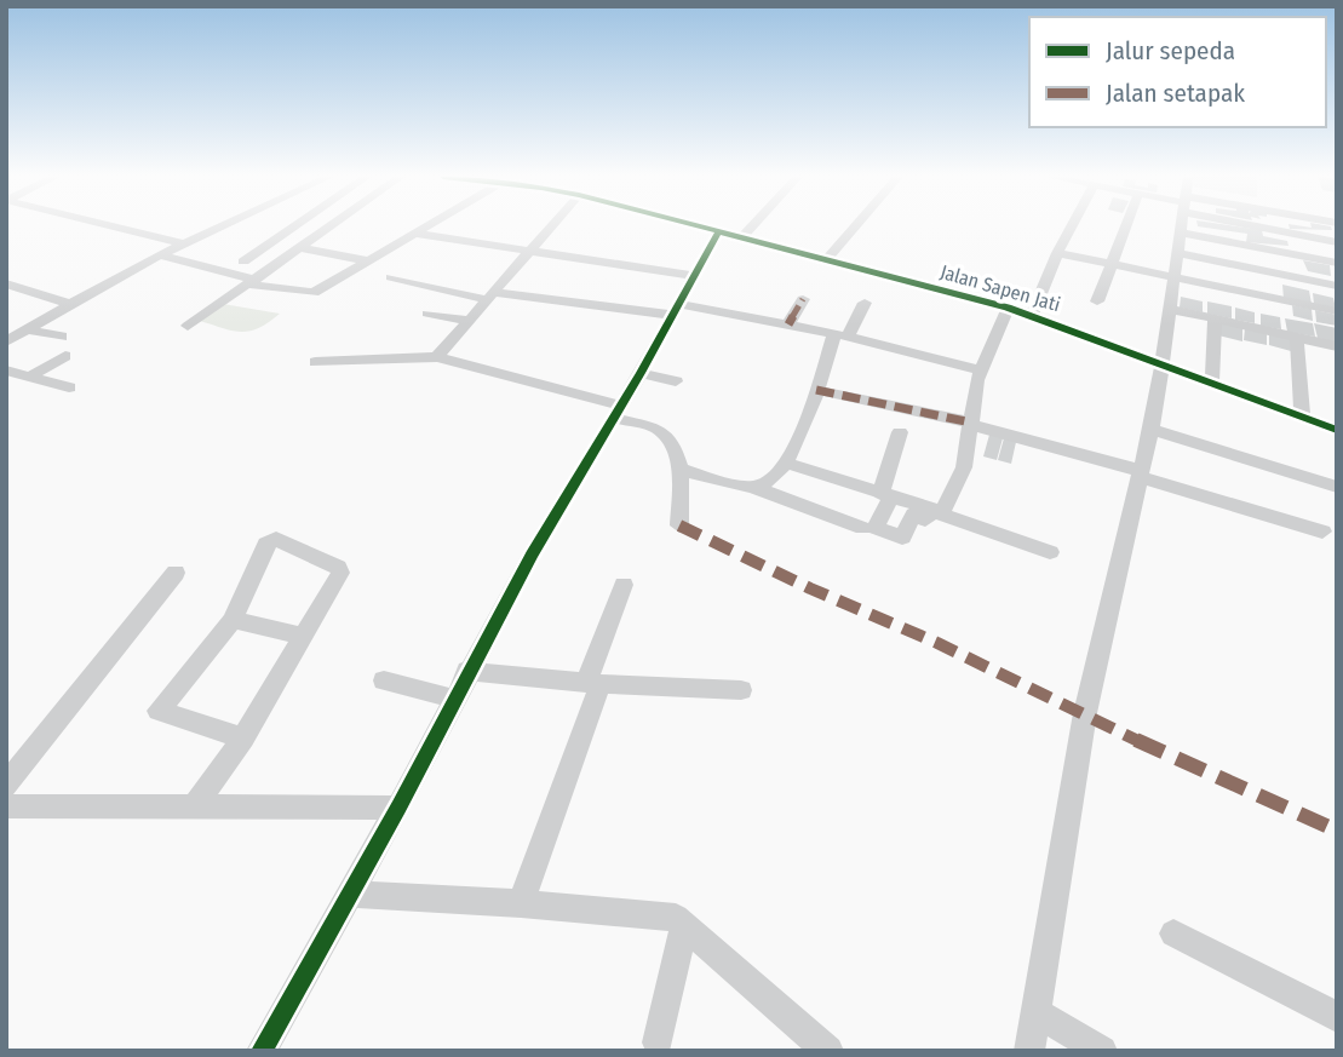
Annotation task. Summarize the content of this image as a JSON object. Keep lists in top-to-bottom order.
{
  "streets": {
    "street": ["Jalan Sapen Jati"]
  },
  "legend": ["Jalur sepeda", "Jalan setapak"]
}
